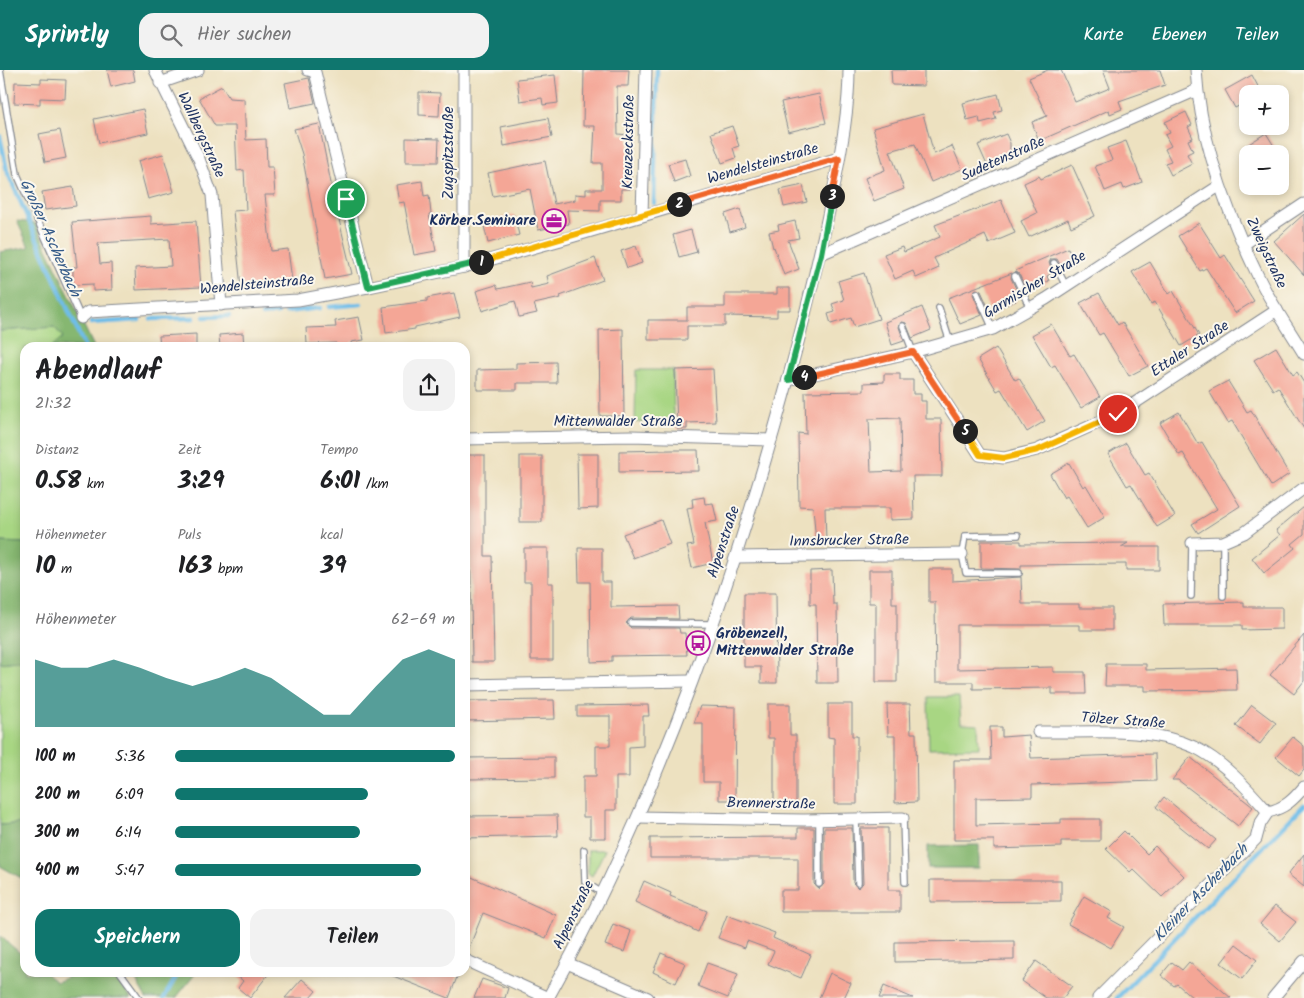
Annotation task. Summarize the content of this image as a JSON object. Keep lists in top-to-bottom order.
{
  "streets": {
    "street": [
      "Wallbergstraße",
      "Kreuzeckstraße",
      "Zugspitzstraße",
      "Sudetenstraße",
      "Wendelsteinstraße",
      "Zweigstraße",
      "Garmischer Straße",
      "Ettaler Straße",
      "Mittenwalder Straße",
      "Innsbrucker Straße",
      "Alpenstraße",
      "Tölzer Straße",
      "Brennerstraße"
    ]
  },
  "crossings": [
    ["Wallbergstraße", "Wendelsteinstraße"],
    ["Kreuzeckstraße", "Wendelsteinstraße"],
    ["Zugspitzstraße", "Wendelsteinstraße"],
    ["Sudetenstraße", "Zweigstraße"],
    ["Sudetenstraße", "Alpenstraße"],
    ["Wendelsteinstraße", "Alpenstraße"],
    ["Zweigstraße", "Garmischer Straße"],
    ["Zweigstraße", "Ettaler Straße"],
    ["Garmischer Straße", "Ettaler Straße"],
    ["Garmischer Straße", "Alpenstraße"],
    ["Mittenwalder Straße", "Alpenstraße"],
    ["Innsbrucker Straße", "Alpenstraße"],
    ["Alpenstraße", "Brennerstraße"]
  ],
  "water": ["Großer Ascherbach", "Kleiner Ascherbach"],
  "places": {
    "office": ["Körber.Seminare"],
    "bus stop": ["Gröbenzell, Mittenwalder Straße"]
  },
  "page": {
    "header": "Sprintly",
    "search": "Hier suchen",
    "nav": ["Karte", "Ebenen", "Teilen"],
    "map_buttons": ["+", "−"],
    "pins": [
      "3",
      "2",
      "1",
      "4",
      "5"
    ],
    "heading": ["Abendlauf", "21:32"],
    "stats": [
      ["Distanz", "0.58 km"],
      ["Zeit", "3:29"],
      ["Tempo", "6:01 /km"],
      ["Höhenmeter", "10 m"],
      ["Puls", "163 bpm"],
      ["kcal", "39"]
    ],
    "chart": ["Höhenmeter", "62–69 m"],
    "list": [
      {
        "name": "100 m",
        "note": "5:36"
      },
      {
        "name": "200 m",
        "note": "6:09"
      },
      {
        "name": "300 m",
        "note": "6:14"
      },
      {
        "name": "400 m",
        "note": "5:47"
      }
    ],
    "buttons": ["Speichern", "Teilen"]
  }
}
